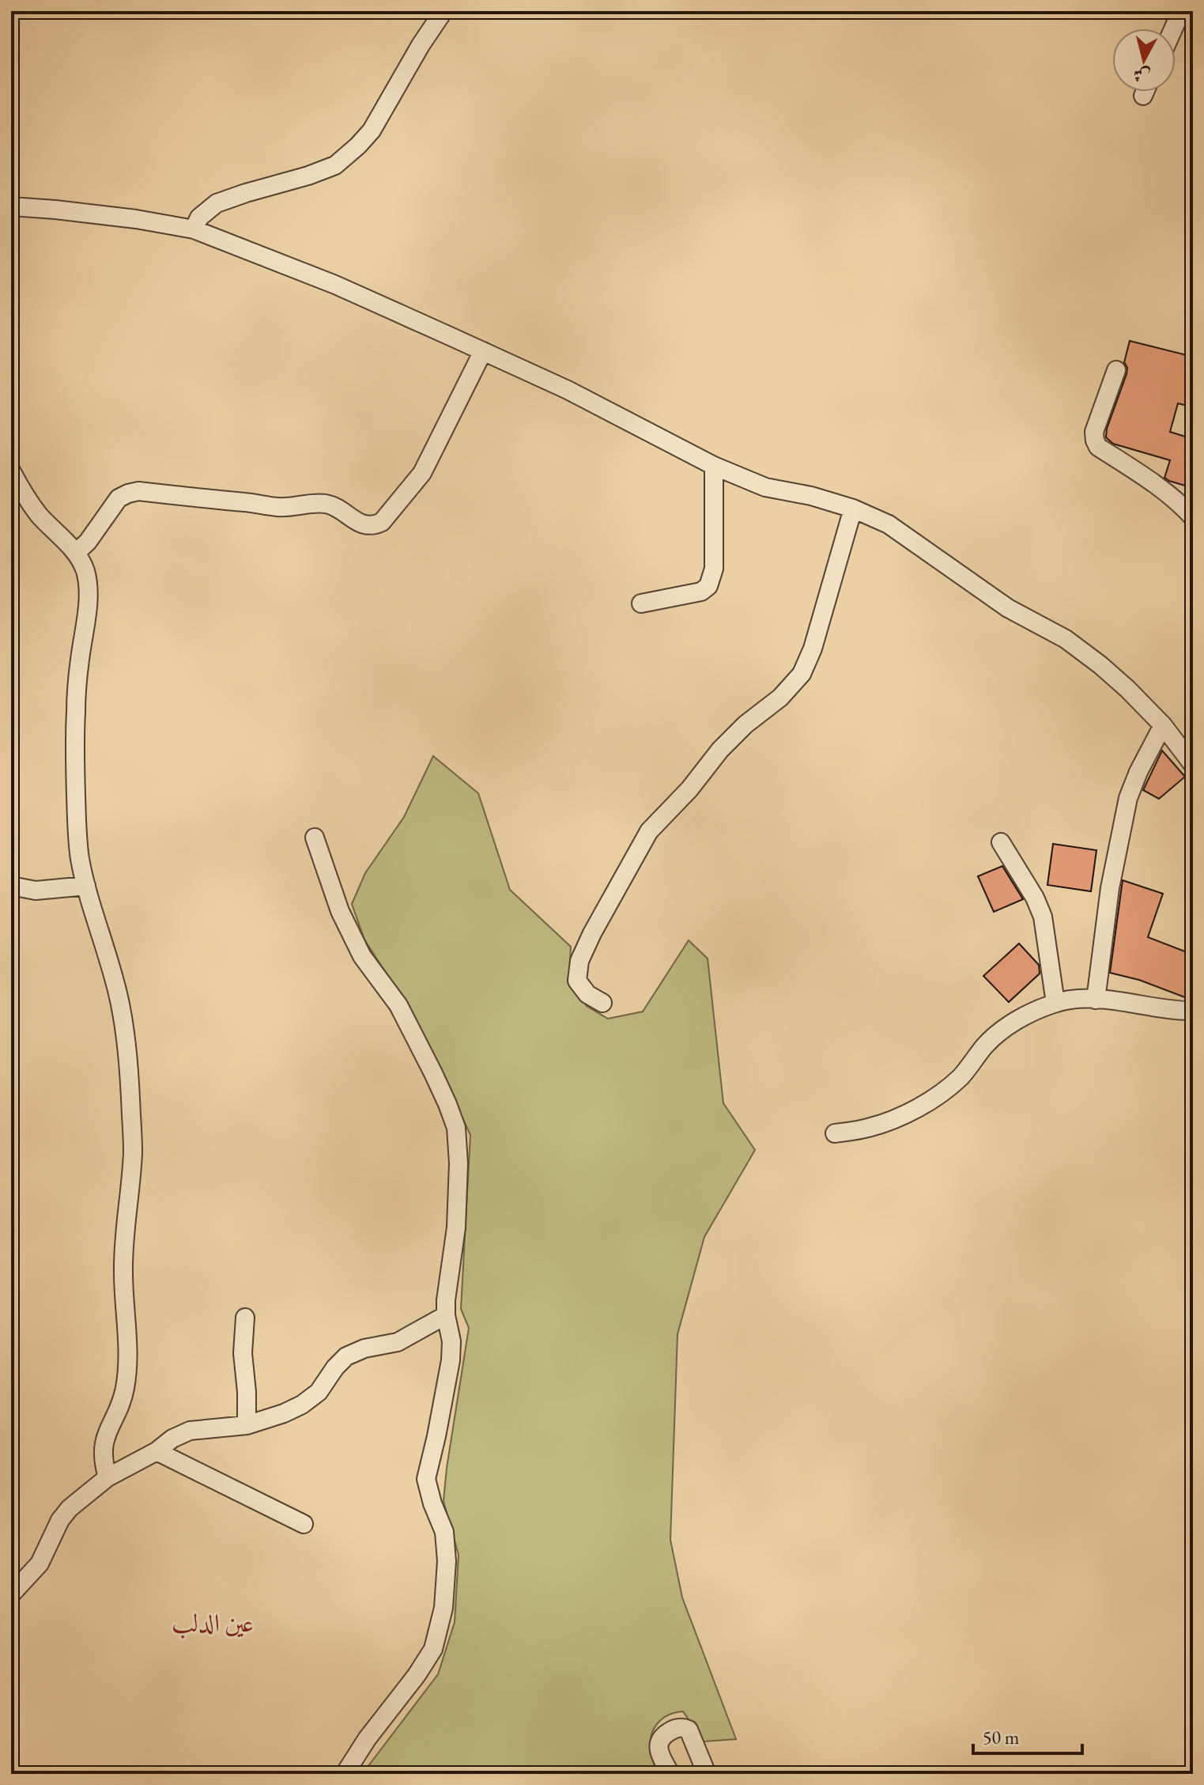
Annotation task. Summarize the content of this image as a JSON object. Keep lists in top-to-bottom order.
{
  "districts": ["عين الدلب"],
  "scale_bar": "50 m",
  "north": "bottom"
}
